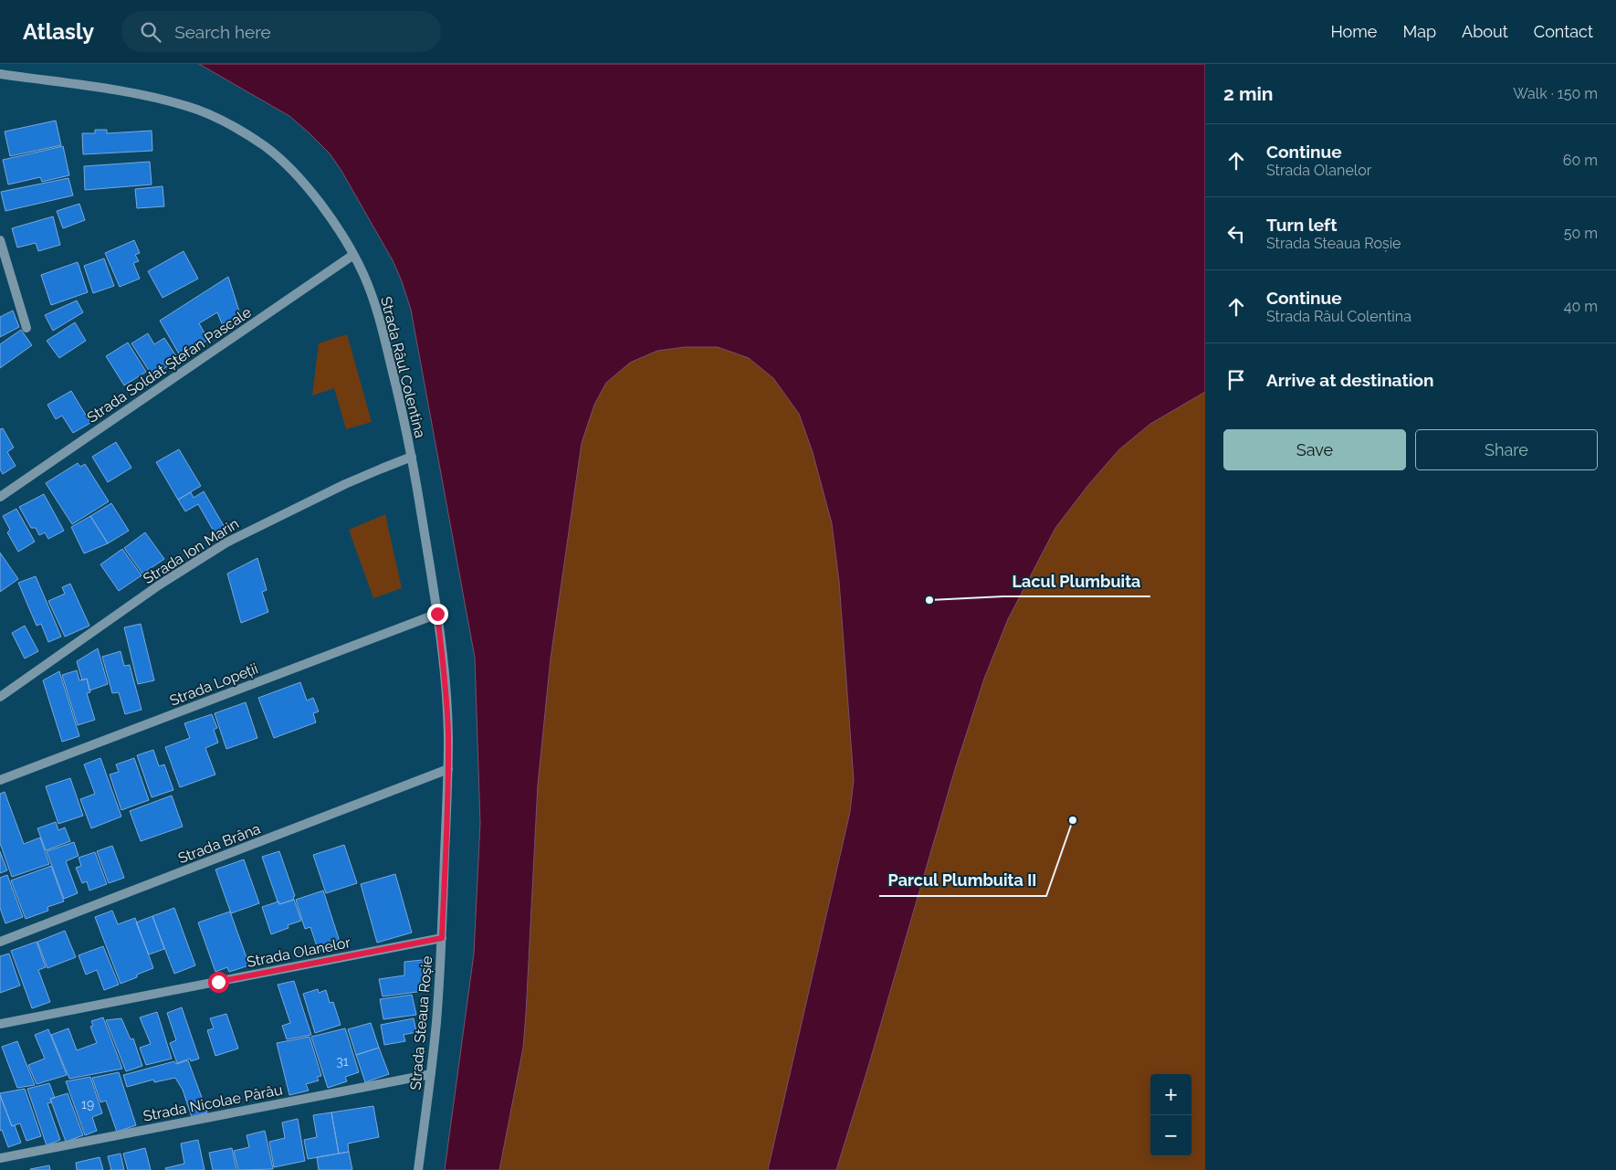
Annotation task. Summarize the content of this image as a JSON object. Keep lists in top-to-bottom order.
{
  "streets": {
    "street": [
      "Strada Soldat Ștefan Pascale",
      "Strada Râul Colentina",
      "Strada Ion Marin",
      "Strada Lopeții",
      "Strada Brâna",
      "Strada Olanelor",
      "Strada Steaua Roșie",
      "Strada Nicolae Pârâu"
    ]
  },
  "crossings": [
    ["Strada Soldat Ștefan Pascale", "Strada Râul Colentina"],
    ["Strada Râul Colentina", "Strada Ion Marin"],
    ["Strada Râul Colentina", "Strada Lopeții"],
    ["Strada Râul Colentina", "Strada Brâna"],
    ["Strada Râul Colentina", "Strada Steaua Roșie"],
    ["Strada Brâna", "Strada Steaua Roșie"],
    ["Strada Olanelor", "Strada Steaua Roșie"],
    ["Strada Steaua Roșie", "Strada Nicolae Pârâu"]
  ],
  "places": ["Lacul Plumbuita", "Parcul Plumbuita II"],
  "house_numbers": ["31", "19"],
  "page": {
    "header": "Atlasly",
    "search": "Search here",
    "nav": [
      "Home",
      "Map",
      "About",
      "Contact"
    ],
    "heading": ["2 min", "Walk · 150 m"],
    "list": [
      ["Continue", "Strada Olanelor", "60 m"],
      ["Turn left", "Strada Steaua Roșie", "50 m"],
      ["Continue", "Strada Râul Colentina", "40 m"],
      "Arrive at destination"
    ],
    "buttons": ["Save", "Share"],
    "map_buttons": ["+", "−"]
  }
}
